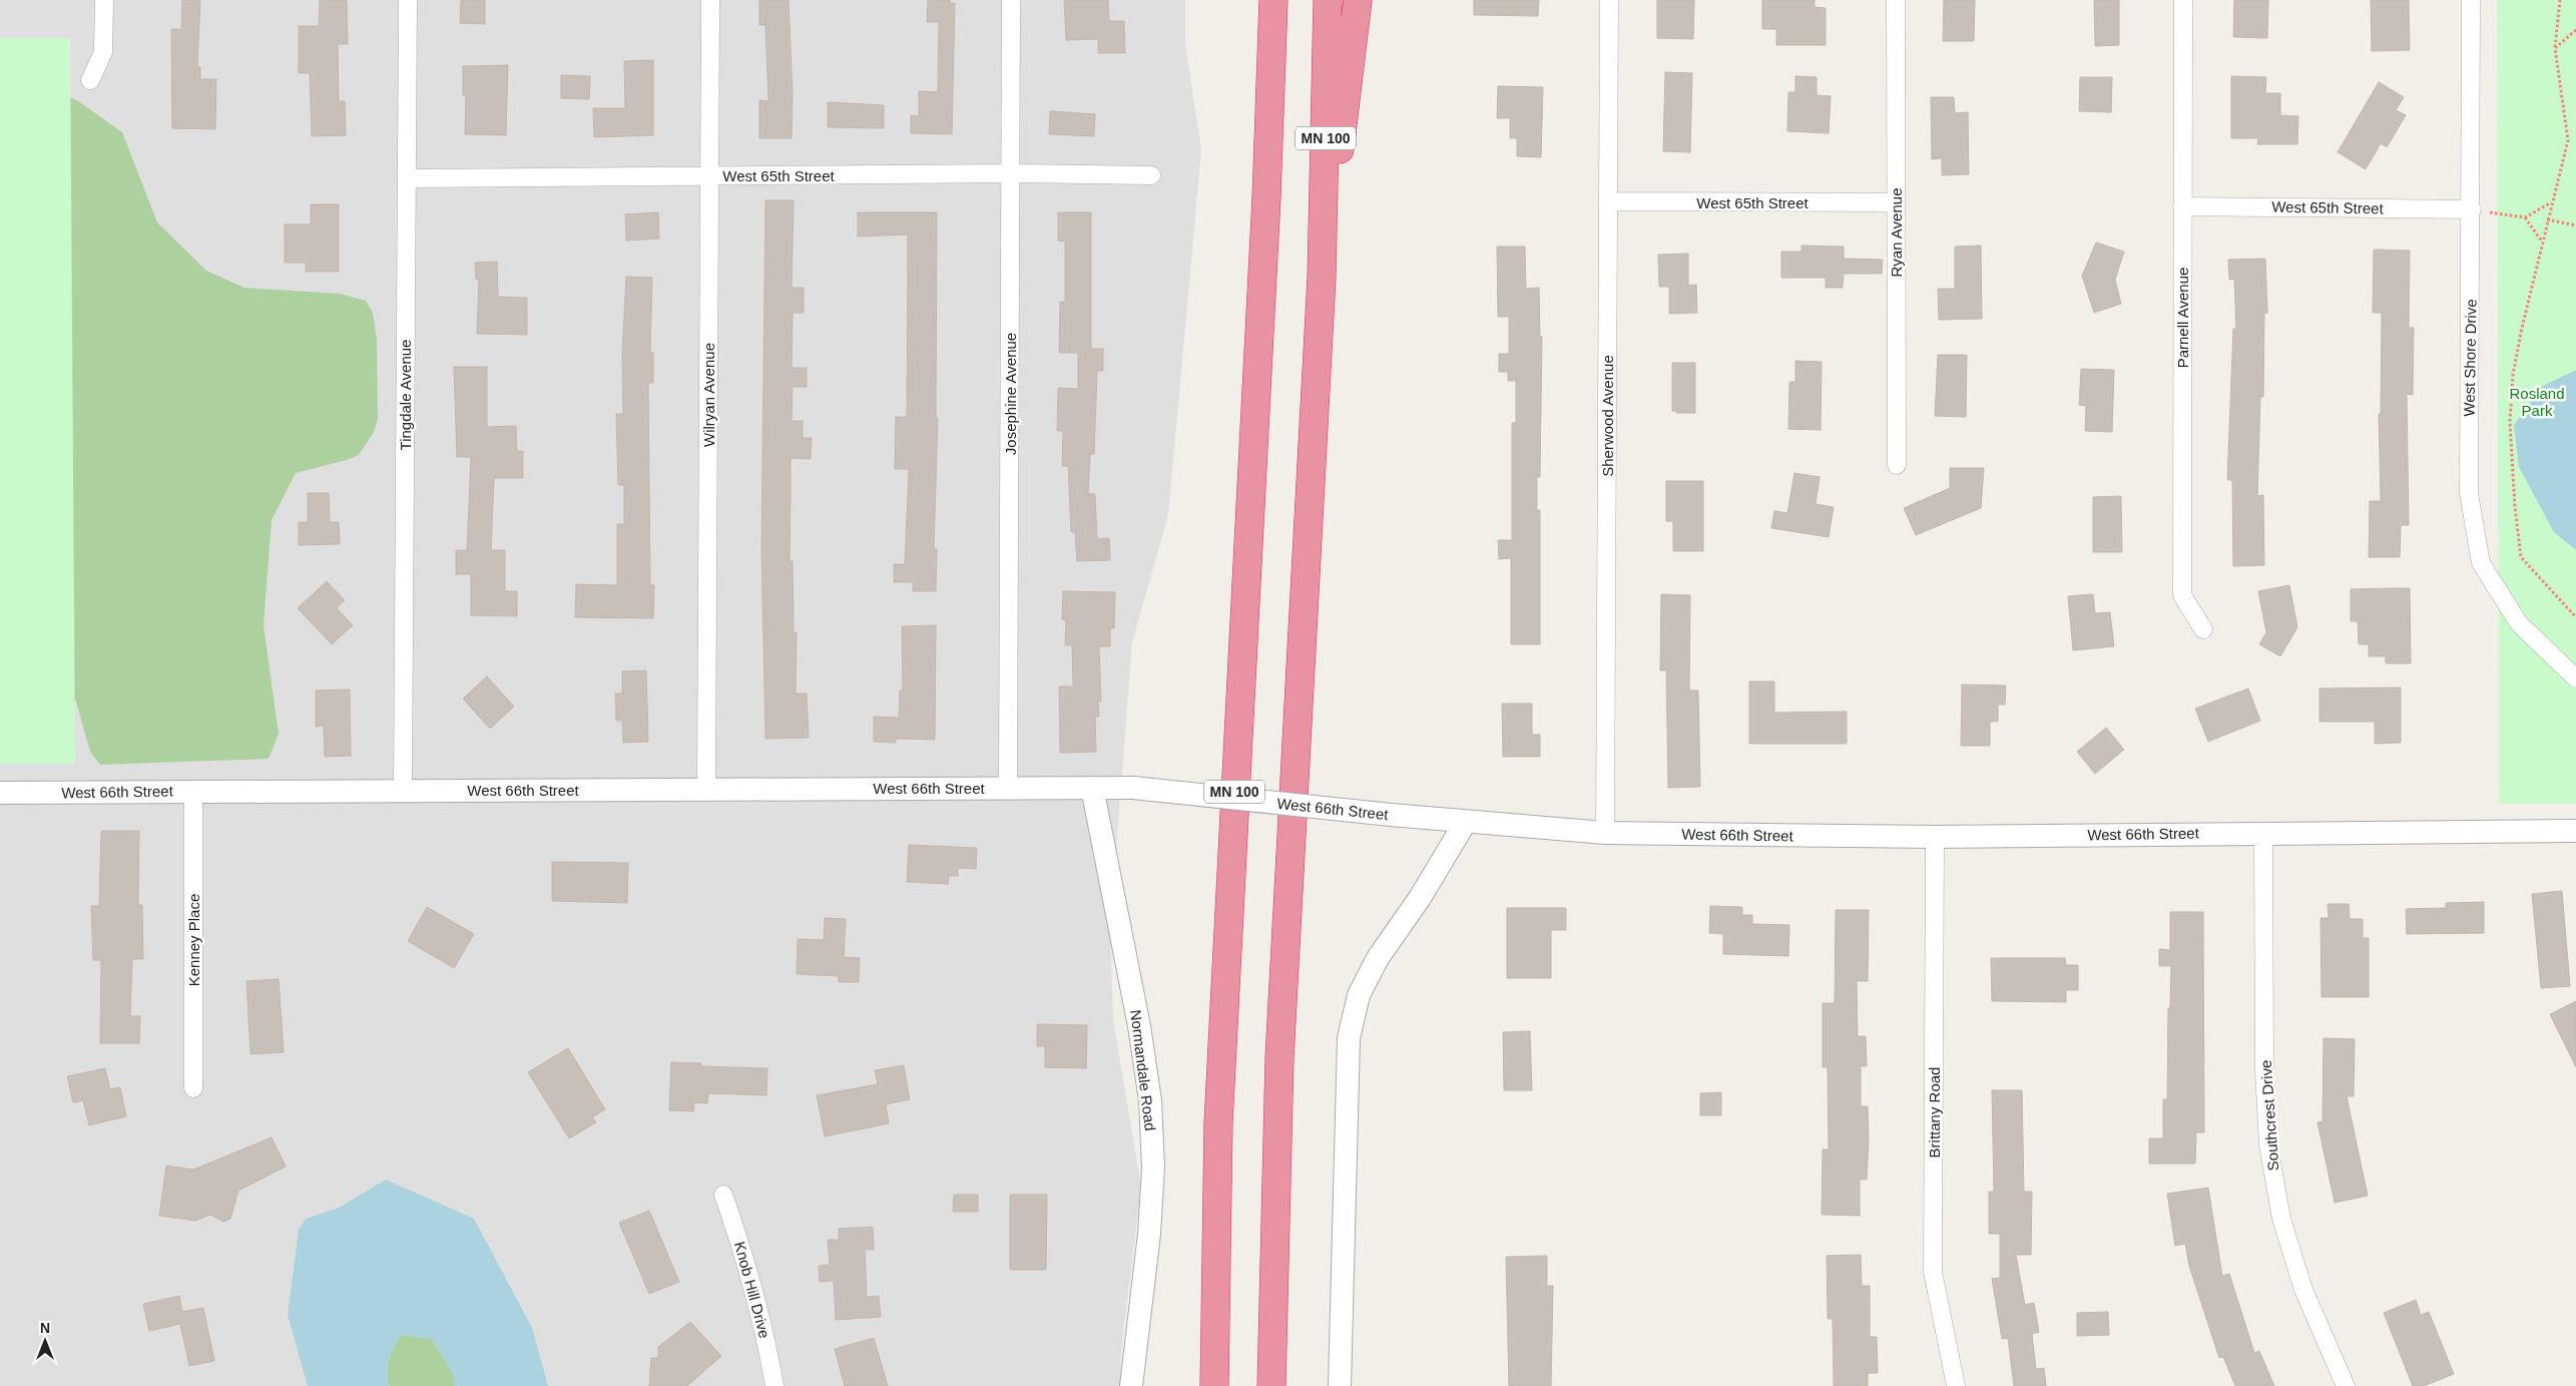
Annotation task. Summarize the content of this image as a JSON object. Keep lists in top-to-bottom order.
{
  "streets": {
    "highway": ["MN 100"],
    "street": [
      "West 65th Street",
      "Ryan Avenue",
      "Parnell Avenue",
      "West Shore Drive",
      "Josephine Avenue",
      "Tingdale Avenue",
      "Wilryan Avenue",
      "Sherwood Avenue",
      "West 66th Street",
      "Kenney Place",
      "Normandale Road",
      "Brittany Road",
      "Southcrest Drive",
      "Knob Hill Drive"
    ]
  },
  "crossings": [
    ["West 65th Street", "Ryan Avenue"],
    ["West 65th Street", "Parnell Avenue"],
    ["West 65th Street", "West Shore Drive"],
    ["West 65th Street", "Josephine Avenue"],
    ["West 65th Street", "Tingdale Avenue"],
    ["West 65th Street", "Wilryan Avenue"],
    ["West 65th Street", "Sherwood Avenue"],
    ["Josephine Avenue", "West 66th Street"],
    ["Tingdale Avenue", "West 66th Street"],
    ["Wilryan Avenue", "West 66th Street"],
    ["Sherwood Avenue", "West 66th Street"],
    ["West 66th Street", "Kenney Place"],
    ["West 66th Street", "Normandale Road"],
    ["West 66th Street", "Brittany Road"],
    ["West 66th Street", "Southcrest Drive"]
  ],
  "parks": ["Rosland Park"],
  "north": "top"
}
